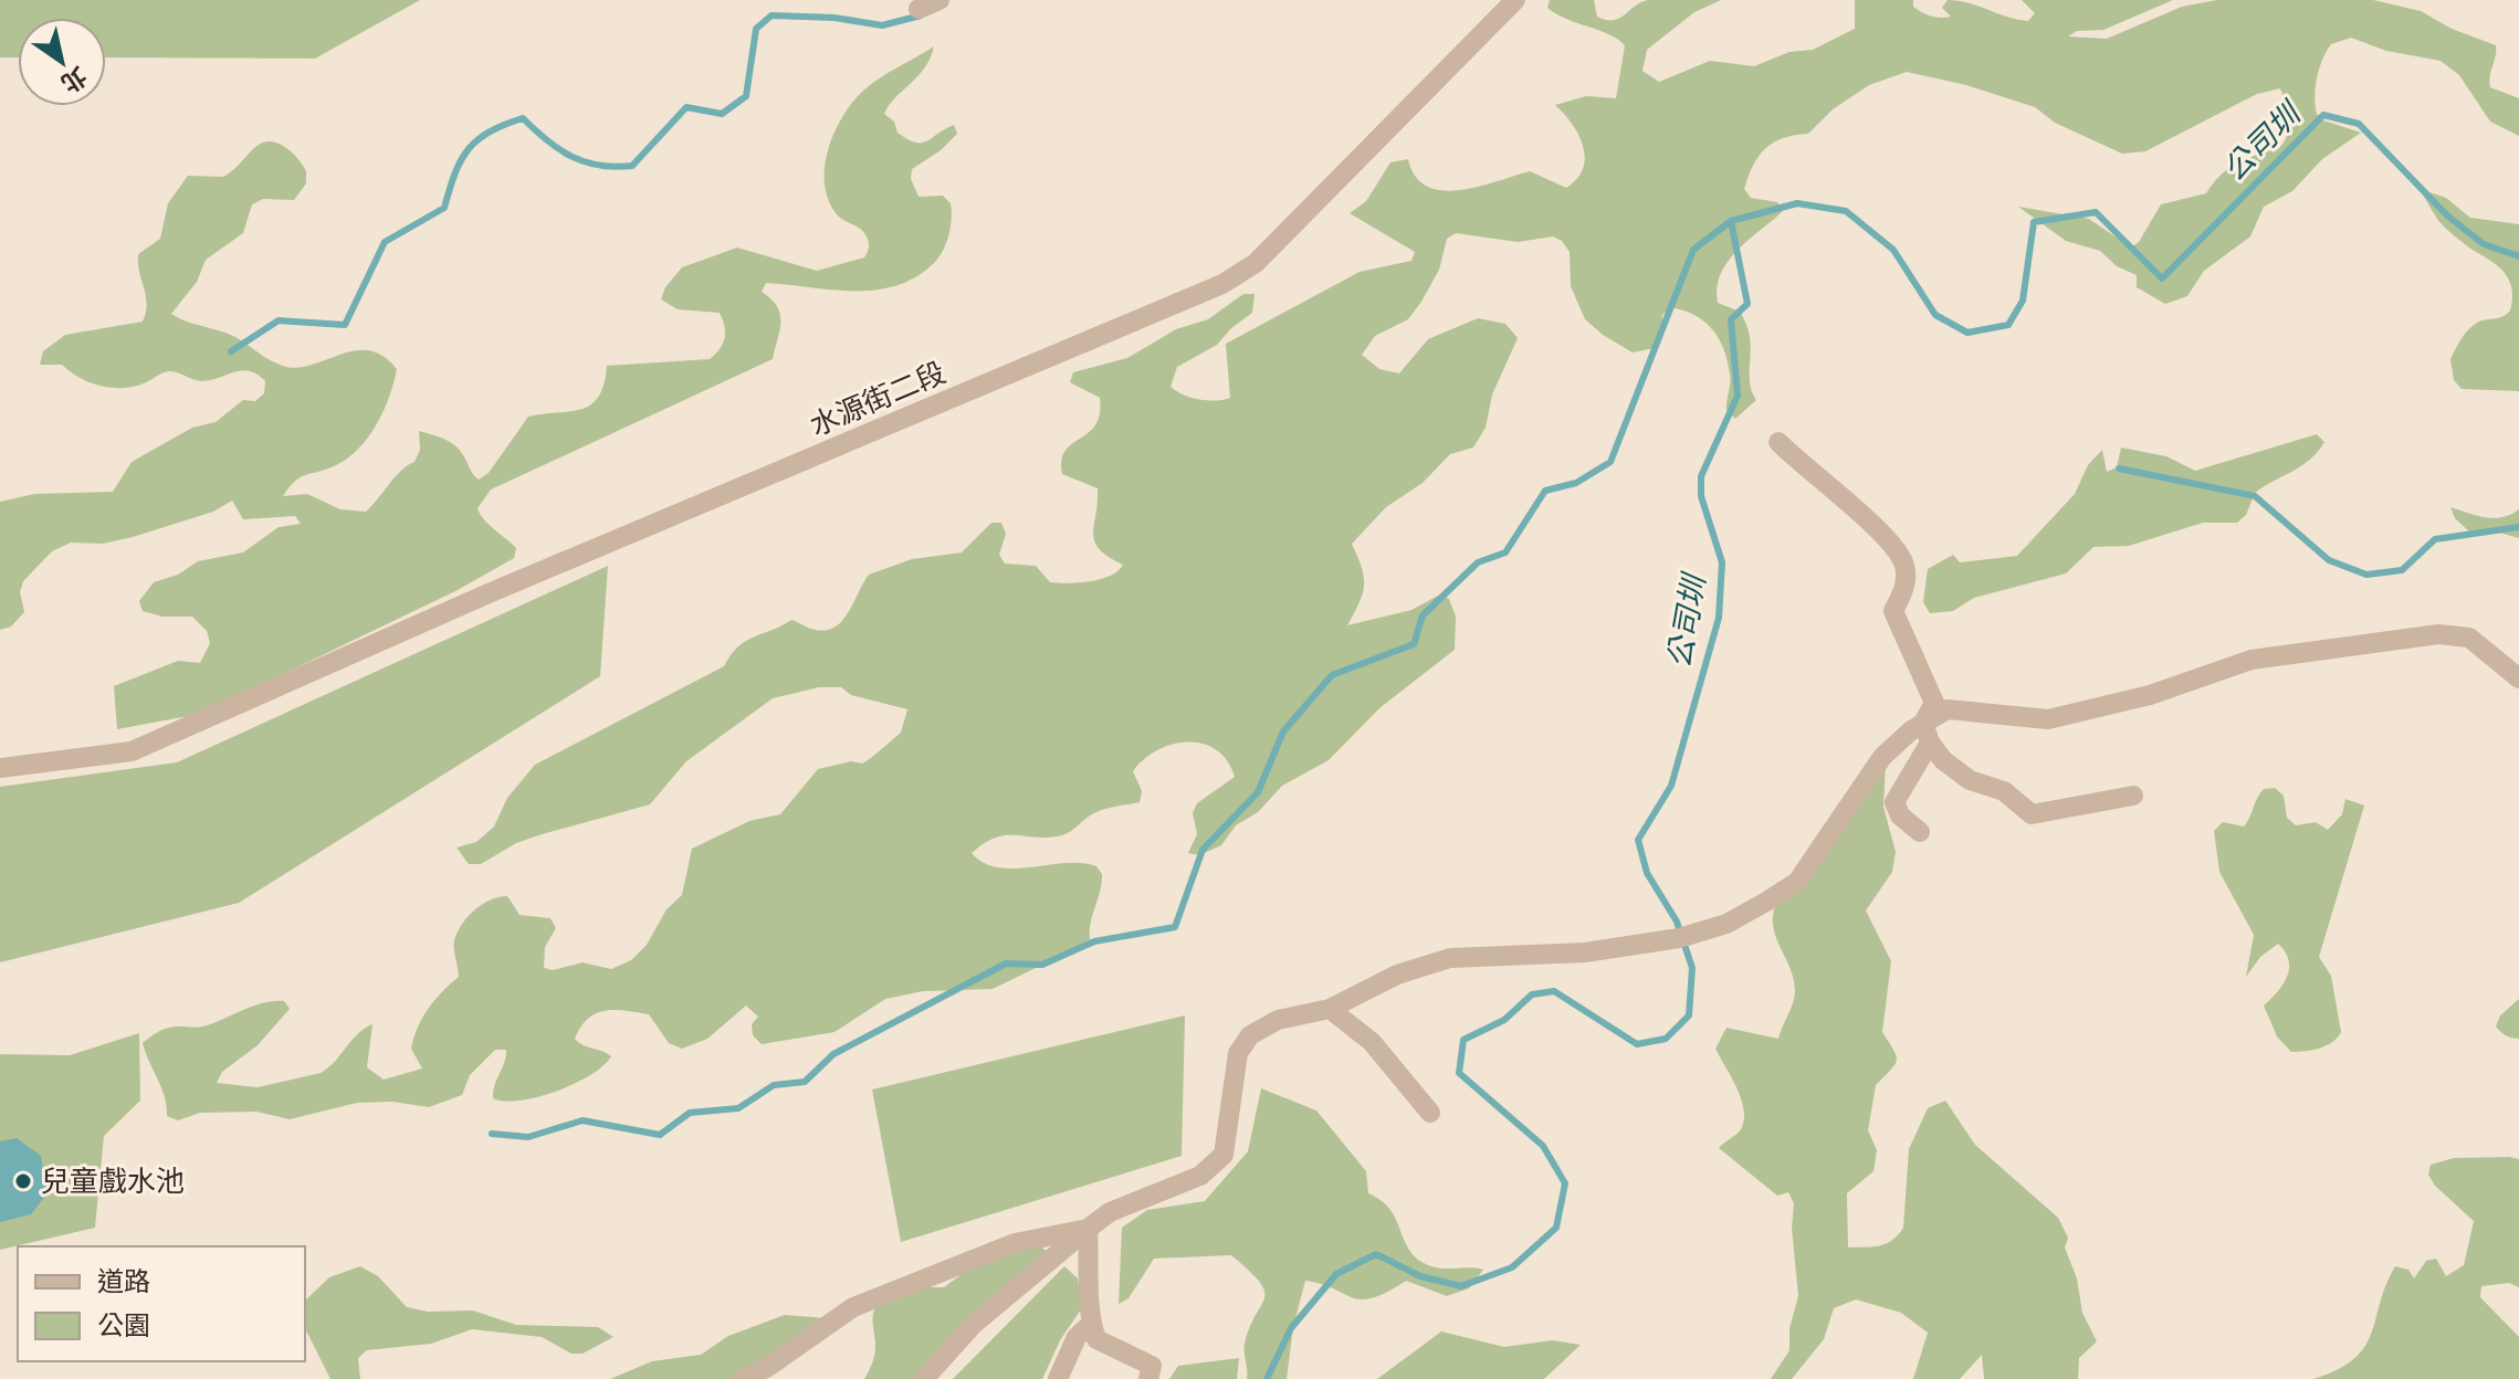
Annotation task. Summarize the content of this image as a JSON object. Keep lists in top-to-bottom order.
{
  "streets": {
    "street": ["水源街二段"]
  },
  "water": ["公司圳"],
  "places": ["兒童戲水池"],
  "legend": ["道路", "公園"],
  "north": "bottom right"
}
